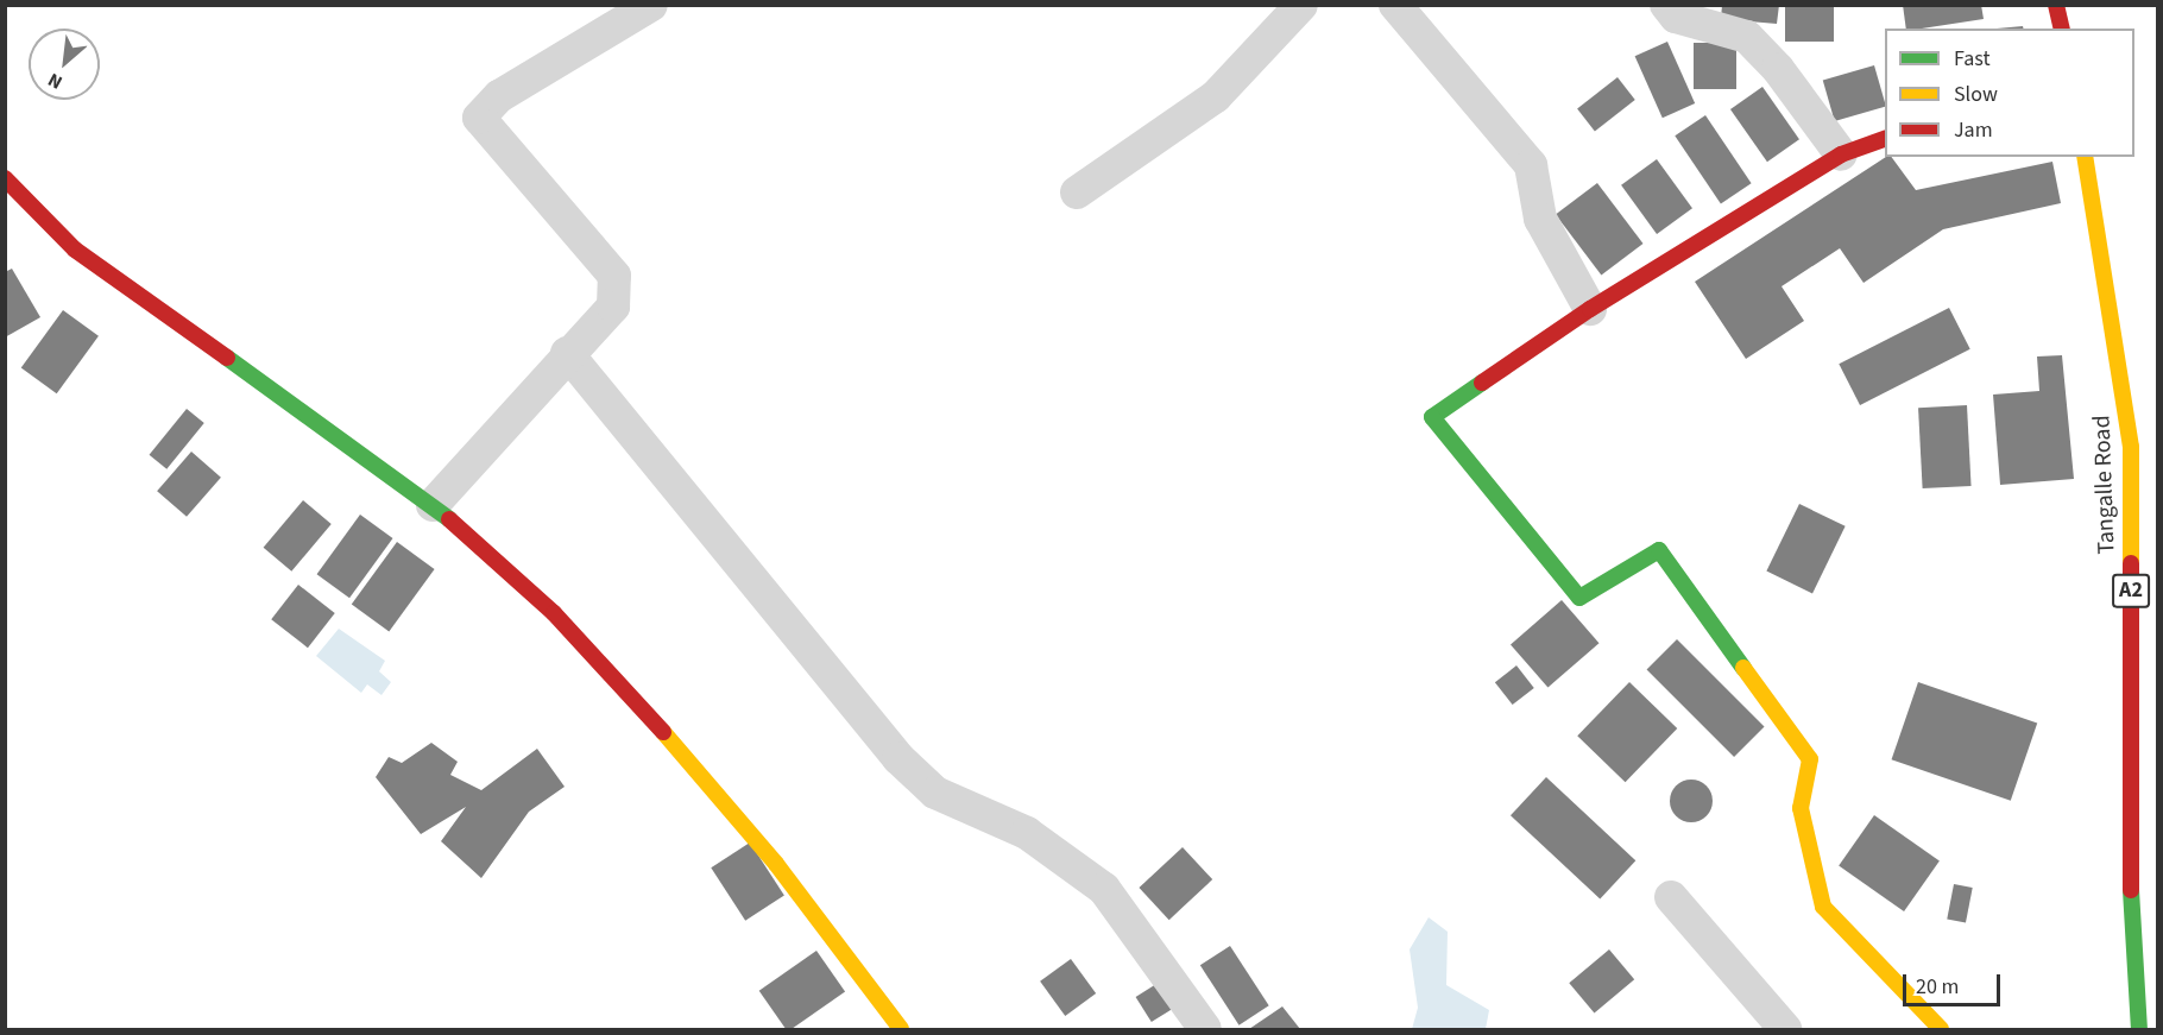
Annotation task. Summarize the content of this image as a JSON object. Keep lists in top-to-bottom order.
{
  "streets": {
    "main road": ["Tangalle Road", "A2"]
  },
  "legend": ["Fast", "Slow", "Jam"],
  "scale_bar": "20 m",
  "north": "bottom left"
}
